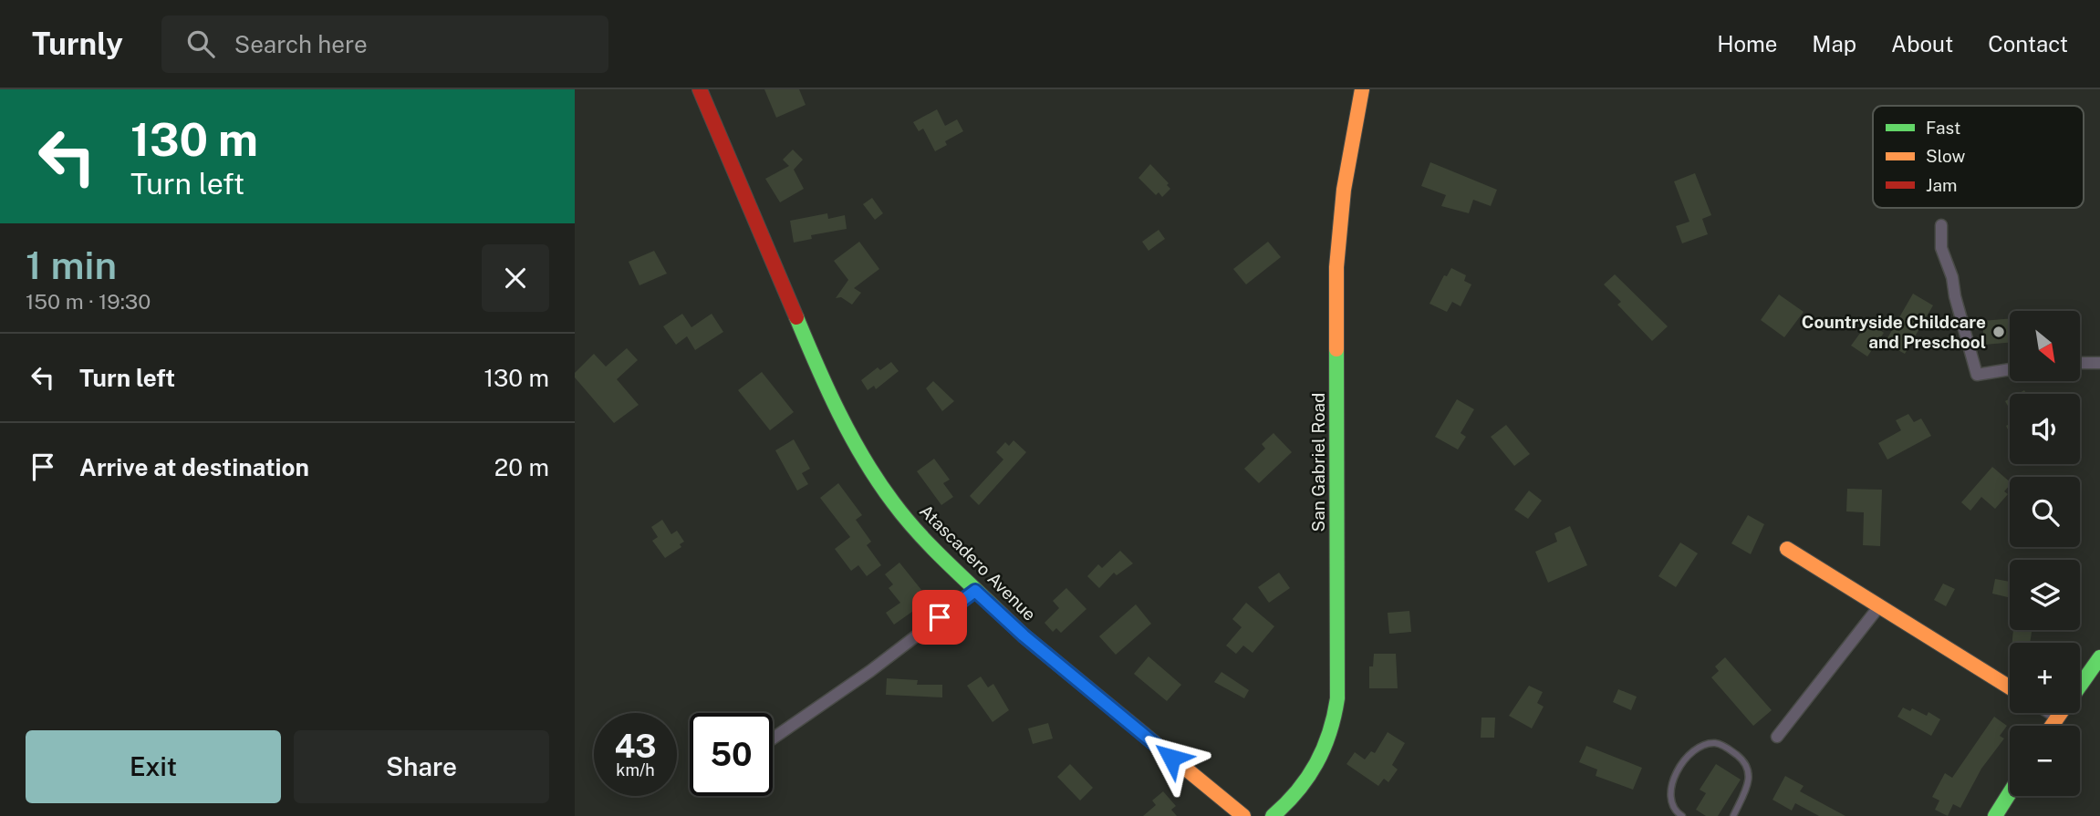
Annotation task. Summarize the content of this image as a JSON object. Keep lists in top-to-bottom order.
{
  "streets": {
    "street": ["San Gabriel Road", "Atascadero Avenue"]
  },
  "places": ["Countryside Childcare and Preschool"],
  "legend": ["Fast", "Slow", "Jam"],
  "north": "bottom right",
  "page": {
    "header": "Turnly",
    "search": "Search here",
    "nav": [
      "Home",
      "Map",
      "About",
      "Contact"
    ],
    "turn": ["130 m", "Turn left"],
    "heading": ["1 min", "150 m · 19:30"],
    "map_buttons": ["+", "−"],
    "list": [
      {
        "name": "Turn left",
        "value": "130 m"
      },
      {
        "name": "Arrive at destination",
        "value": "20 m"
      }
    ],
    "speed": "43 km/h",
    "limit": "50",
    "buttons": ["Exit", "Share"]
  }
}
